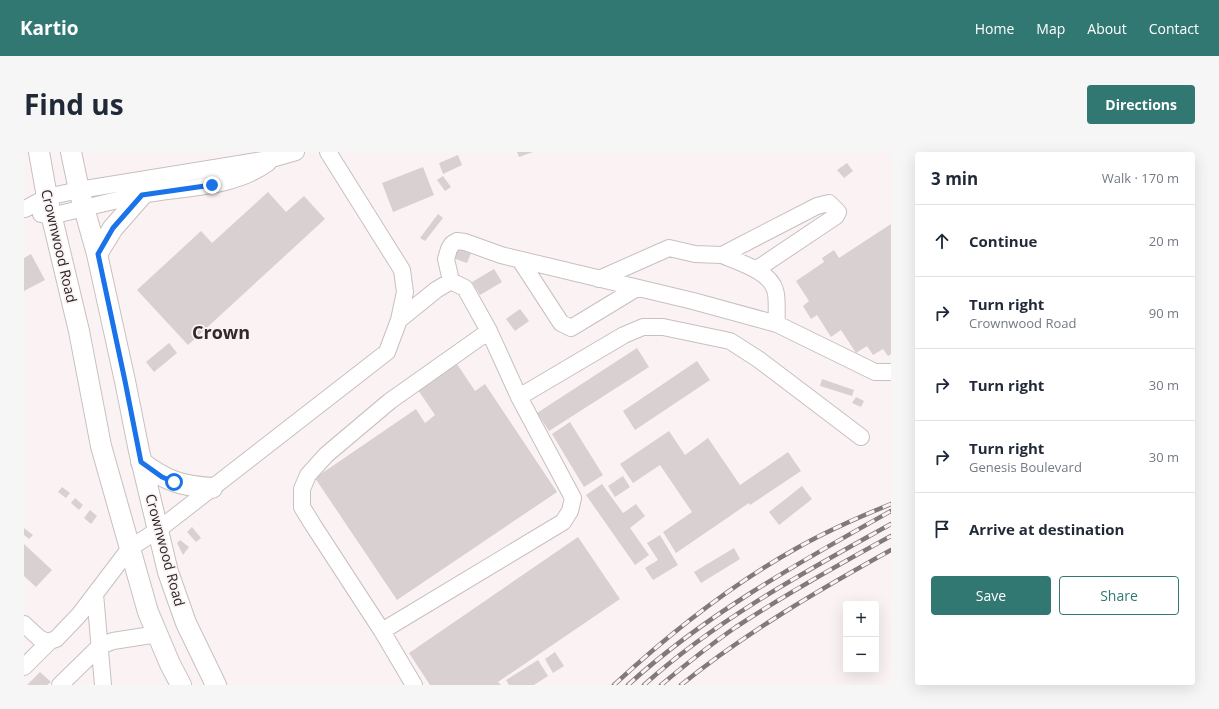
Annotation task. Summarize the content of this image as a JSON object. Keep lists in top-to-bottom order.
{
  "streets": {
    "main road": ["Crownwood Road"]
  },
  "districts": ["Crown"],
  "page": {
    "header": "Kartio",
    "nav": [
      "Home",
      "Map",
      "About",
      "Contact"
    ],
    "title": "Find us",
    "buttons": [
      "Directions",
      ["Save", "Share"]
    ],
    "heading": ["3 min", "Walk · 170 m"],
    "list": [
      ["Continue", "20 m"],
      ["Turn right", "Crownwood Road", "90 m"],
      ["Turn right", "30 m"],
      ["Turn right", "Genesis Boulevard", "30 m"],
      "Arrive at destination"
    ],
    "map_buttons": ["+", "−"]
  }
}
